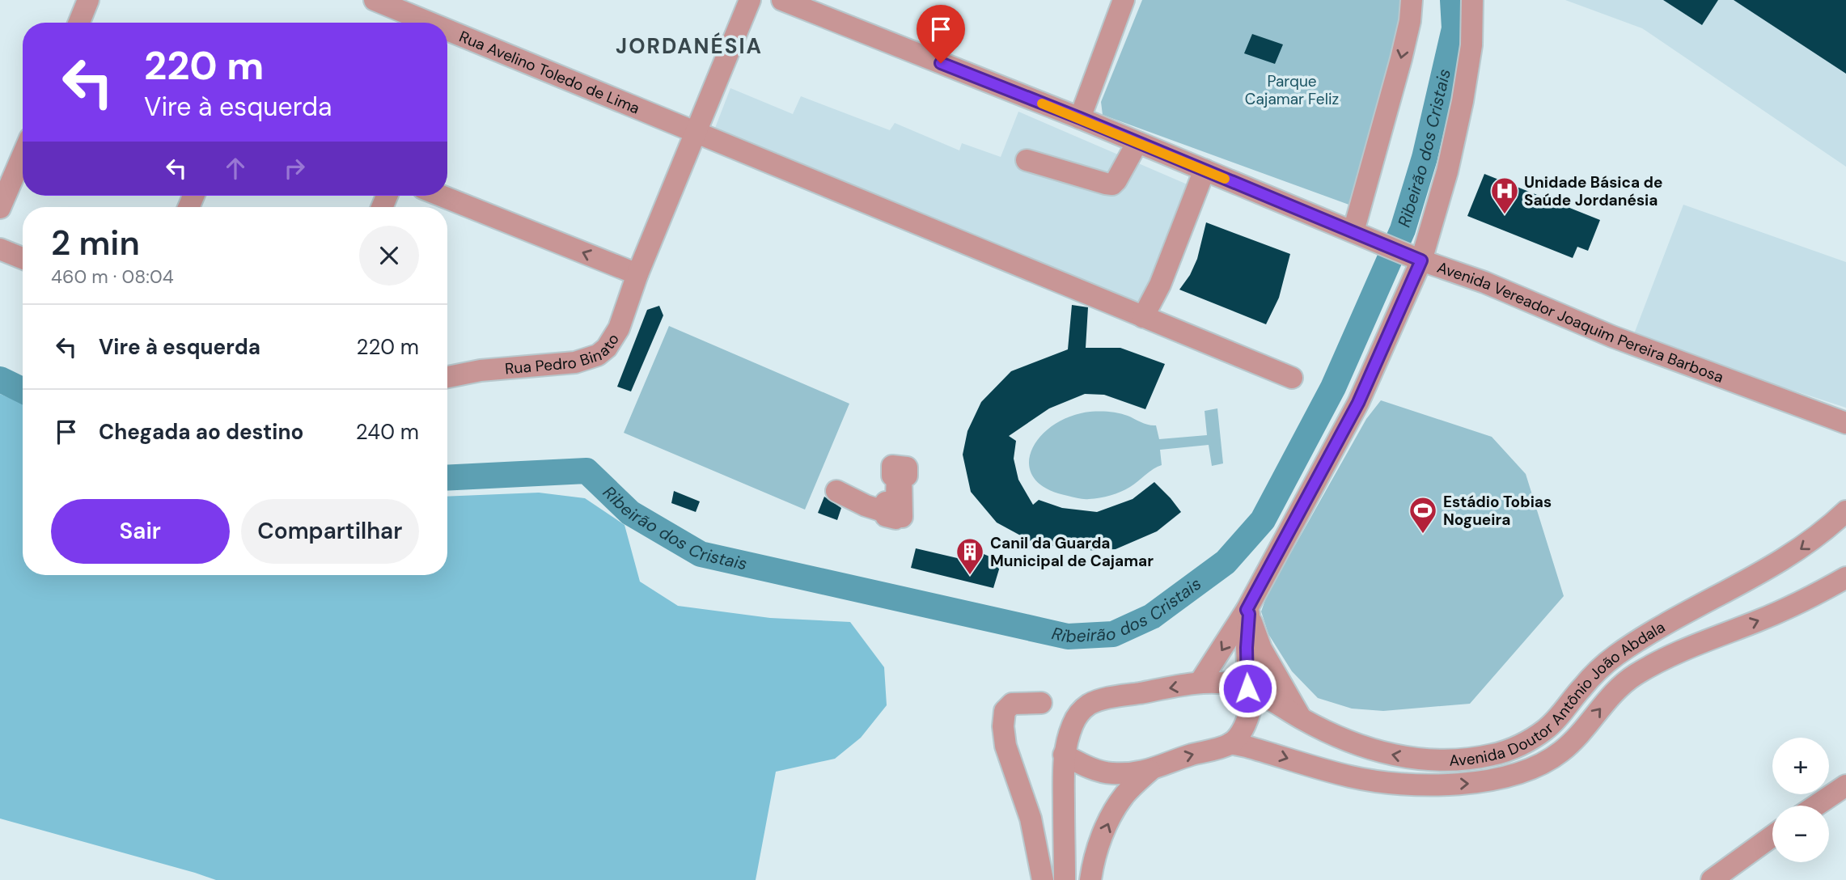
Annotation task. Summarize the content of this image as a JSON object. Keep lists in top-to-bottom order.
{
  "streets": {
    "street": [
      "Rua Avelino Toledo de Lima",
      "Avenida Vereador Joaquim Pereira Barbosa",
      "Rua Pedro Binato",
      "Avenida Doutor Antônio João Abdala"
    ]
  },
  "crossings": [
    ["Rua Avelino Toledo de Lima", "Rua Pedro Binato"]
  ],
  "districts": ["JORDANÉSIA"],
  "water": ["Ribeirão dos Cristais"],
  "parks": ["Parque Cajamar Feliz"],
  "places": {
    "hospital": ["Unidade Básica de Saúde Jordanésia"],
    "sports": ["Estádio Tobias Nogueira"],
    "building": ["Canil da Guarda Municipal de Cajamar"]
  },
  "page": {
    "turn": ["220 m", "Vire à esquerda"],
    "heading": ["2 min", "460 m · 08:04"],
    "list": [
      {
        "name": "Vire à esquerda",
        "value": "220 m"
      },
      {
        "name": "Chegada ao destino",
        "value": "240 m"
      }
    ],
    "buttons": ["Sair", "Compartilhar"],
    "map_buttons": ["+", "−"]
  }
}
